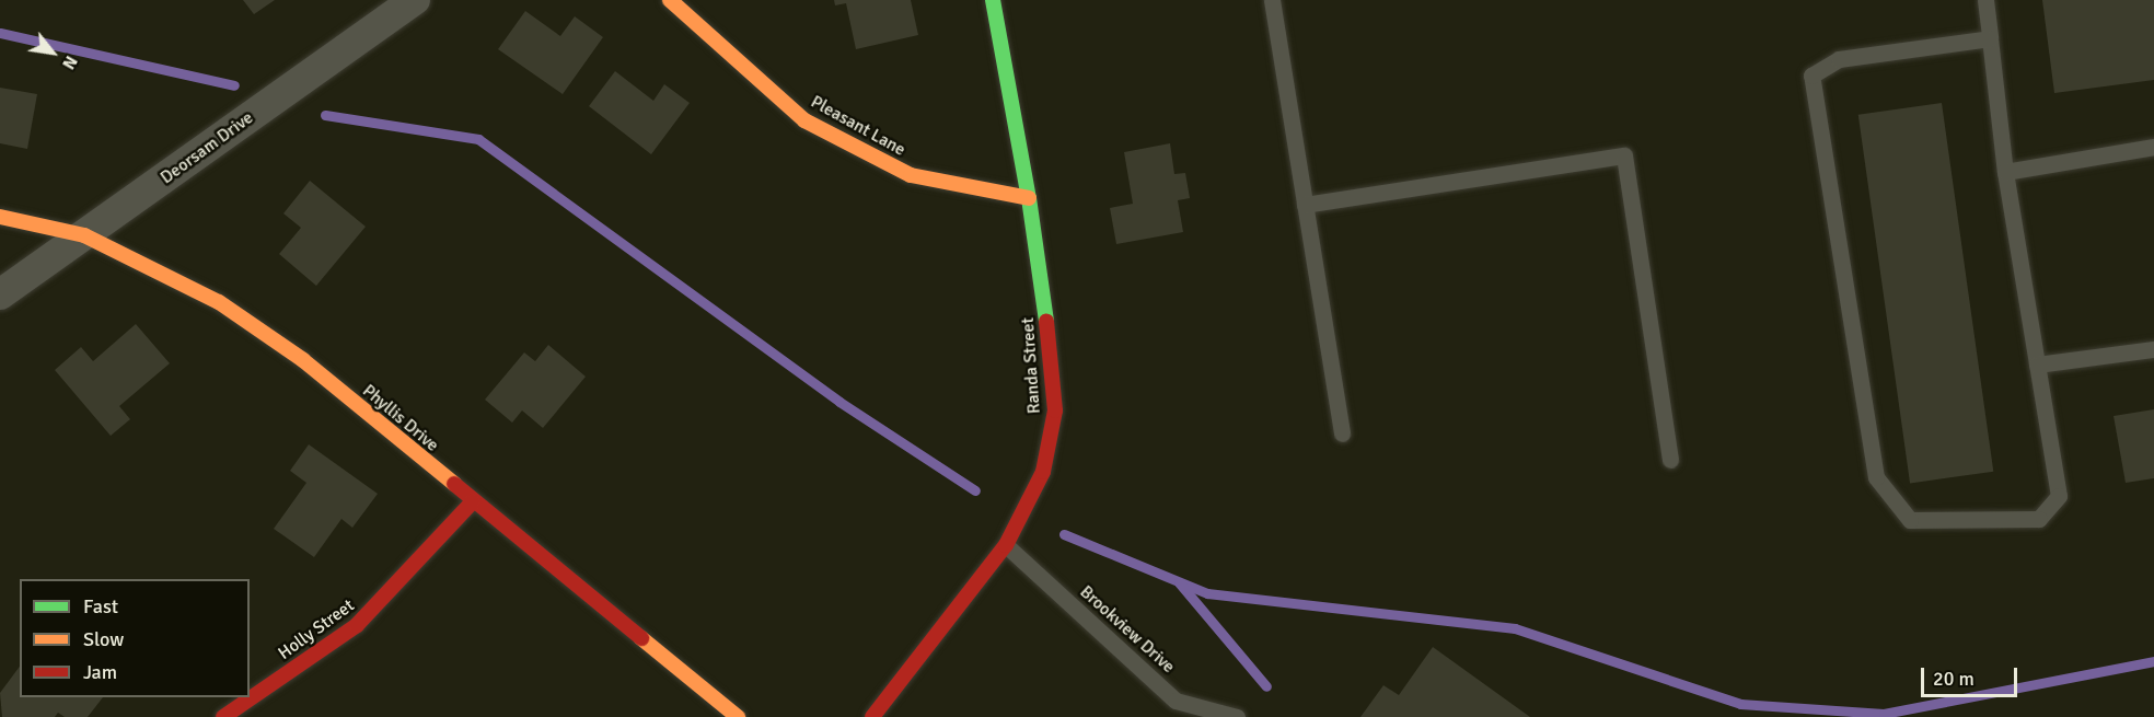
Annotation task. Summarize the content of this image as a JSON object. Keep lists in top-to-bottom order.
{
  "streets": {
    "street": [
      "Pleasant Lane",
      "Deorsam Drive",
      "Randa Street",
      "Phyllis Drive",
      "Holly Street"
    ],
    "lane": ["Brookview Drive"]
  },
  "crossings": [
    ["Pleasant Lane", "Randa Street"],
    ["Deorsam Drive", "Phyllis Drive"],
    ["Randa Street", "Brookview Drive"],
    ["Phyllis Drive", "Holly Street"]
  ],
  "legend": ["Fast", "Slow", "Jam"],
  "scale_bar": "20 m",
  "north": "bottom right"
}
